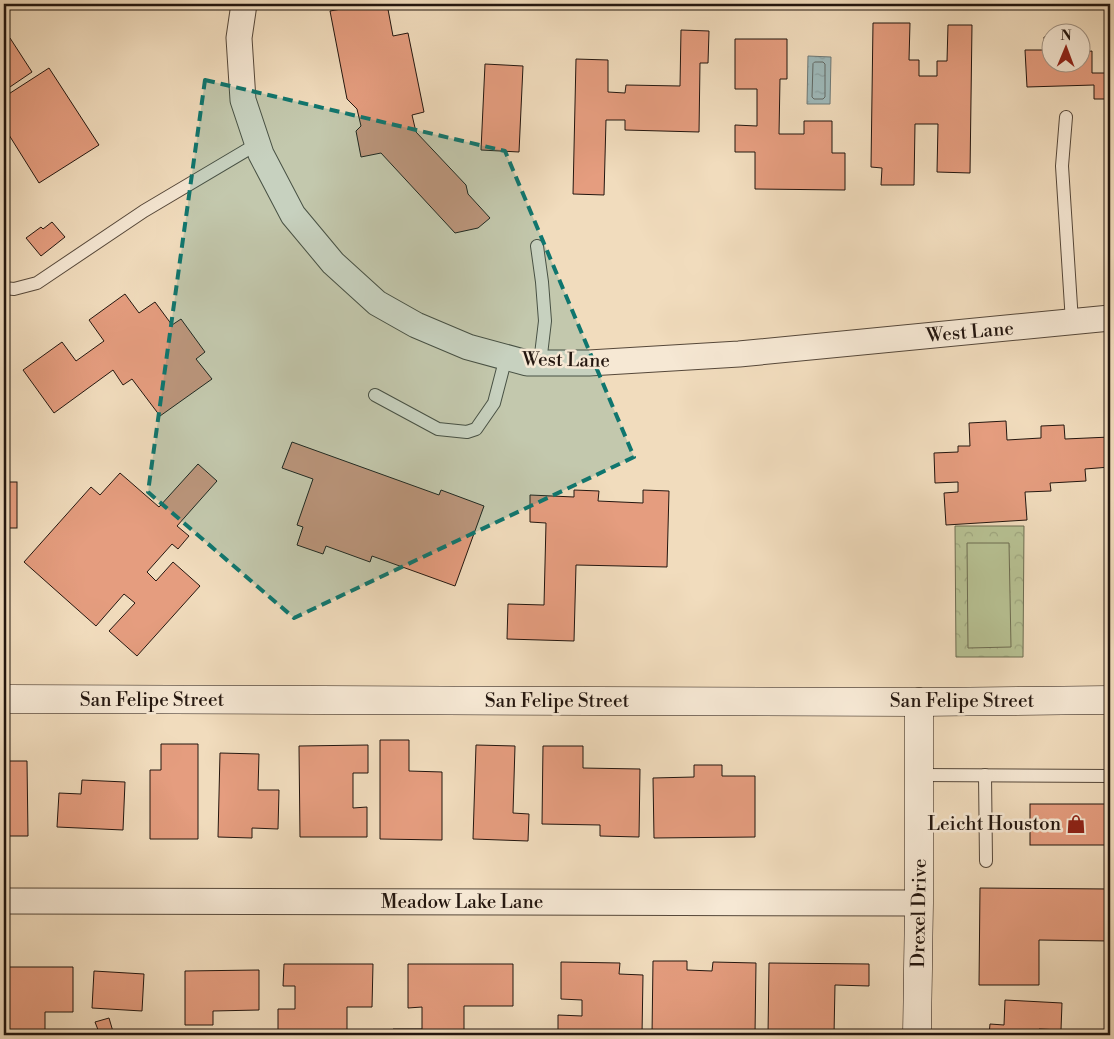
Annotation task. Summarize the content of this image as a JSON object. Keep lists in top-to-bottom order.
{
  "streets": {
    "main road": ["San Felipe Street", "Drexel Drive"],
    "street": ["West Lane", "Meadow Lake Lane"]
  },
  "crossings": [
    ["San Felipe Street", "Drexel Drive"],
    ["Meadow Lake Lane", "Drexel Drive"]
  ],
  "places": {
    "shop": ["Leicht Houston"]
  },
  "north": "top"
}
